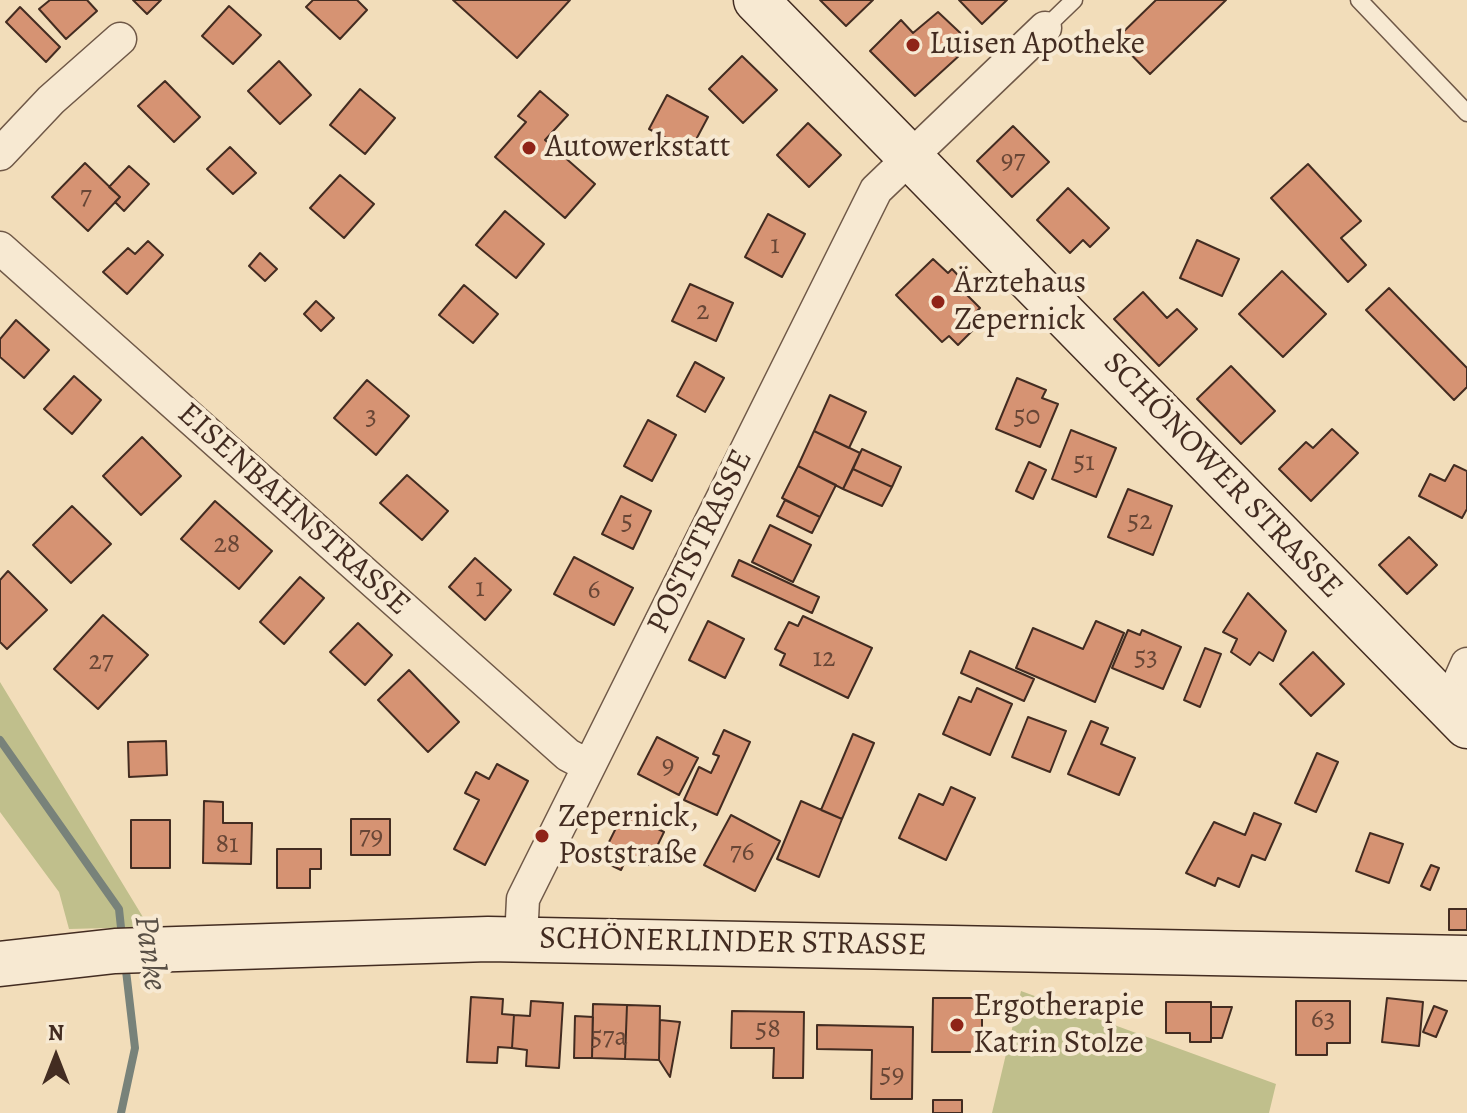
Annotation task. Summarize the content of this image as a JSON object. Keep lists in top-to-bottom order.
{
  "streets": {
    "street": [
      "SCHÖNOWER STRASSE",
      "EISENBAHNSTRASSE",
      "POSTSTRASSE",
      "SCHÖNERLINDER STRASSE"
    ]
  },
  "crossings": [
    ["SCHÖNOWER STRASSE", "POSTSTRASSE"],
    ["EISENBAHNSTRASSE", "POSTSTRASSE"],
    ["POSTSTRASSE", "SCHÖNERLINDER STRASSE"]
  ],
  "water": ["Panke"],
  "places": [
    "Luisen Apotheke",
    "Autowerkstatt",
    "Ärztehaus Zepernick",
    "Zepernick, Poststraße",
    "Ergotherapie Katrin Stolze"
  ],
  "house_numbers": [
    "97",
    "7",
    "1",
    "2",
    "3",
    "50",
    "51",
    "5",
    "52",
    "28",
    "1",
    "6",
    "53",
    "12",
    "27",
    "9",
    "79",
    "81",
    "76",
    "63",
    "58",
    "57a",
    "59"
  ],
  "north": "top"
}
